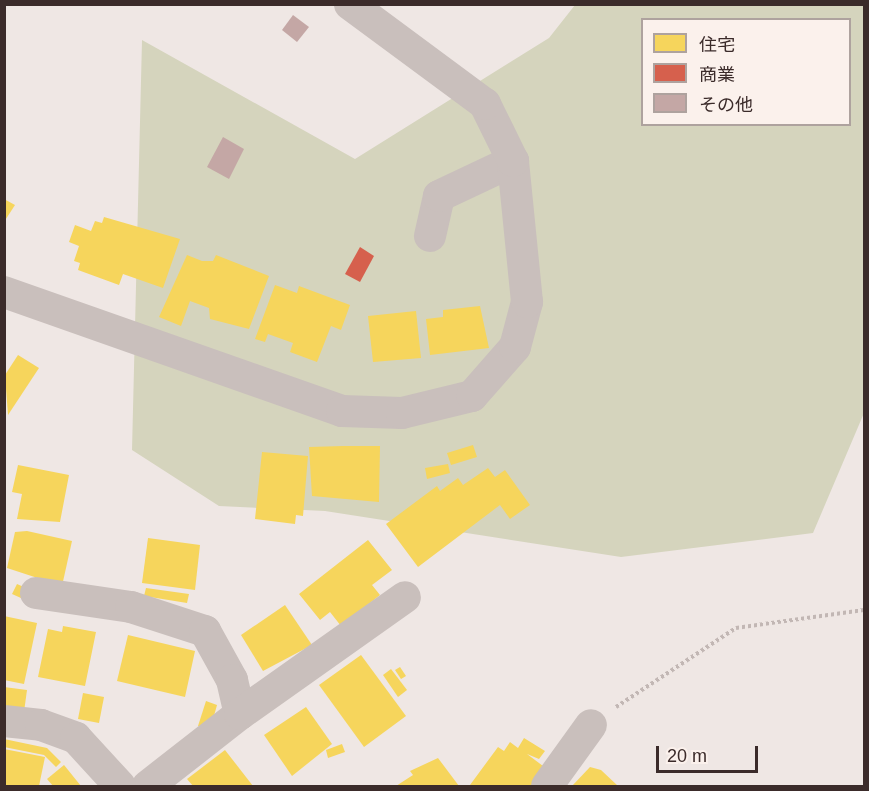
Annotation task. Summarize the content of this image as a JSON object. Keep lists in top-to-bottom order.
{
  "legend": ["住宅", "商業", "その他"],
  "scale_bar": "20 m"
}
